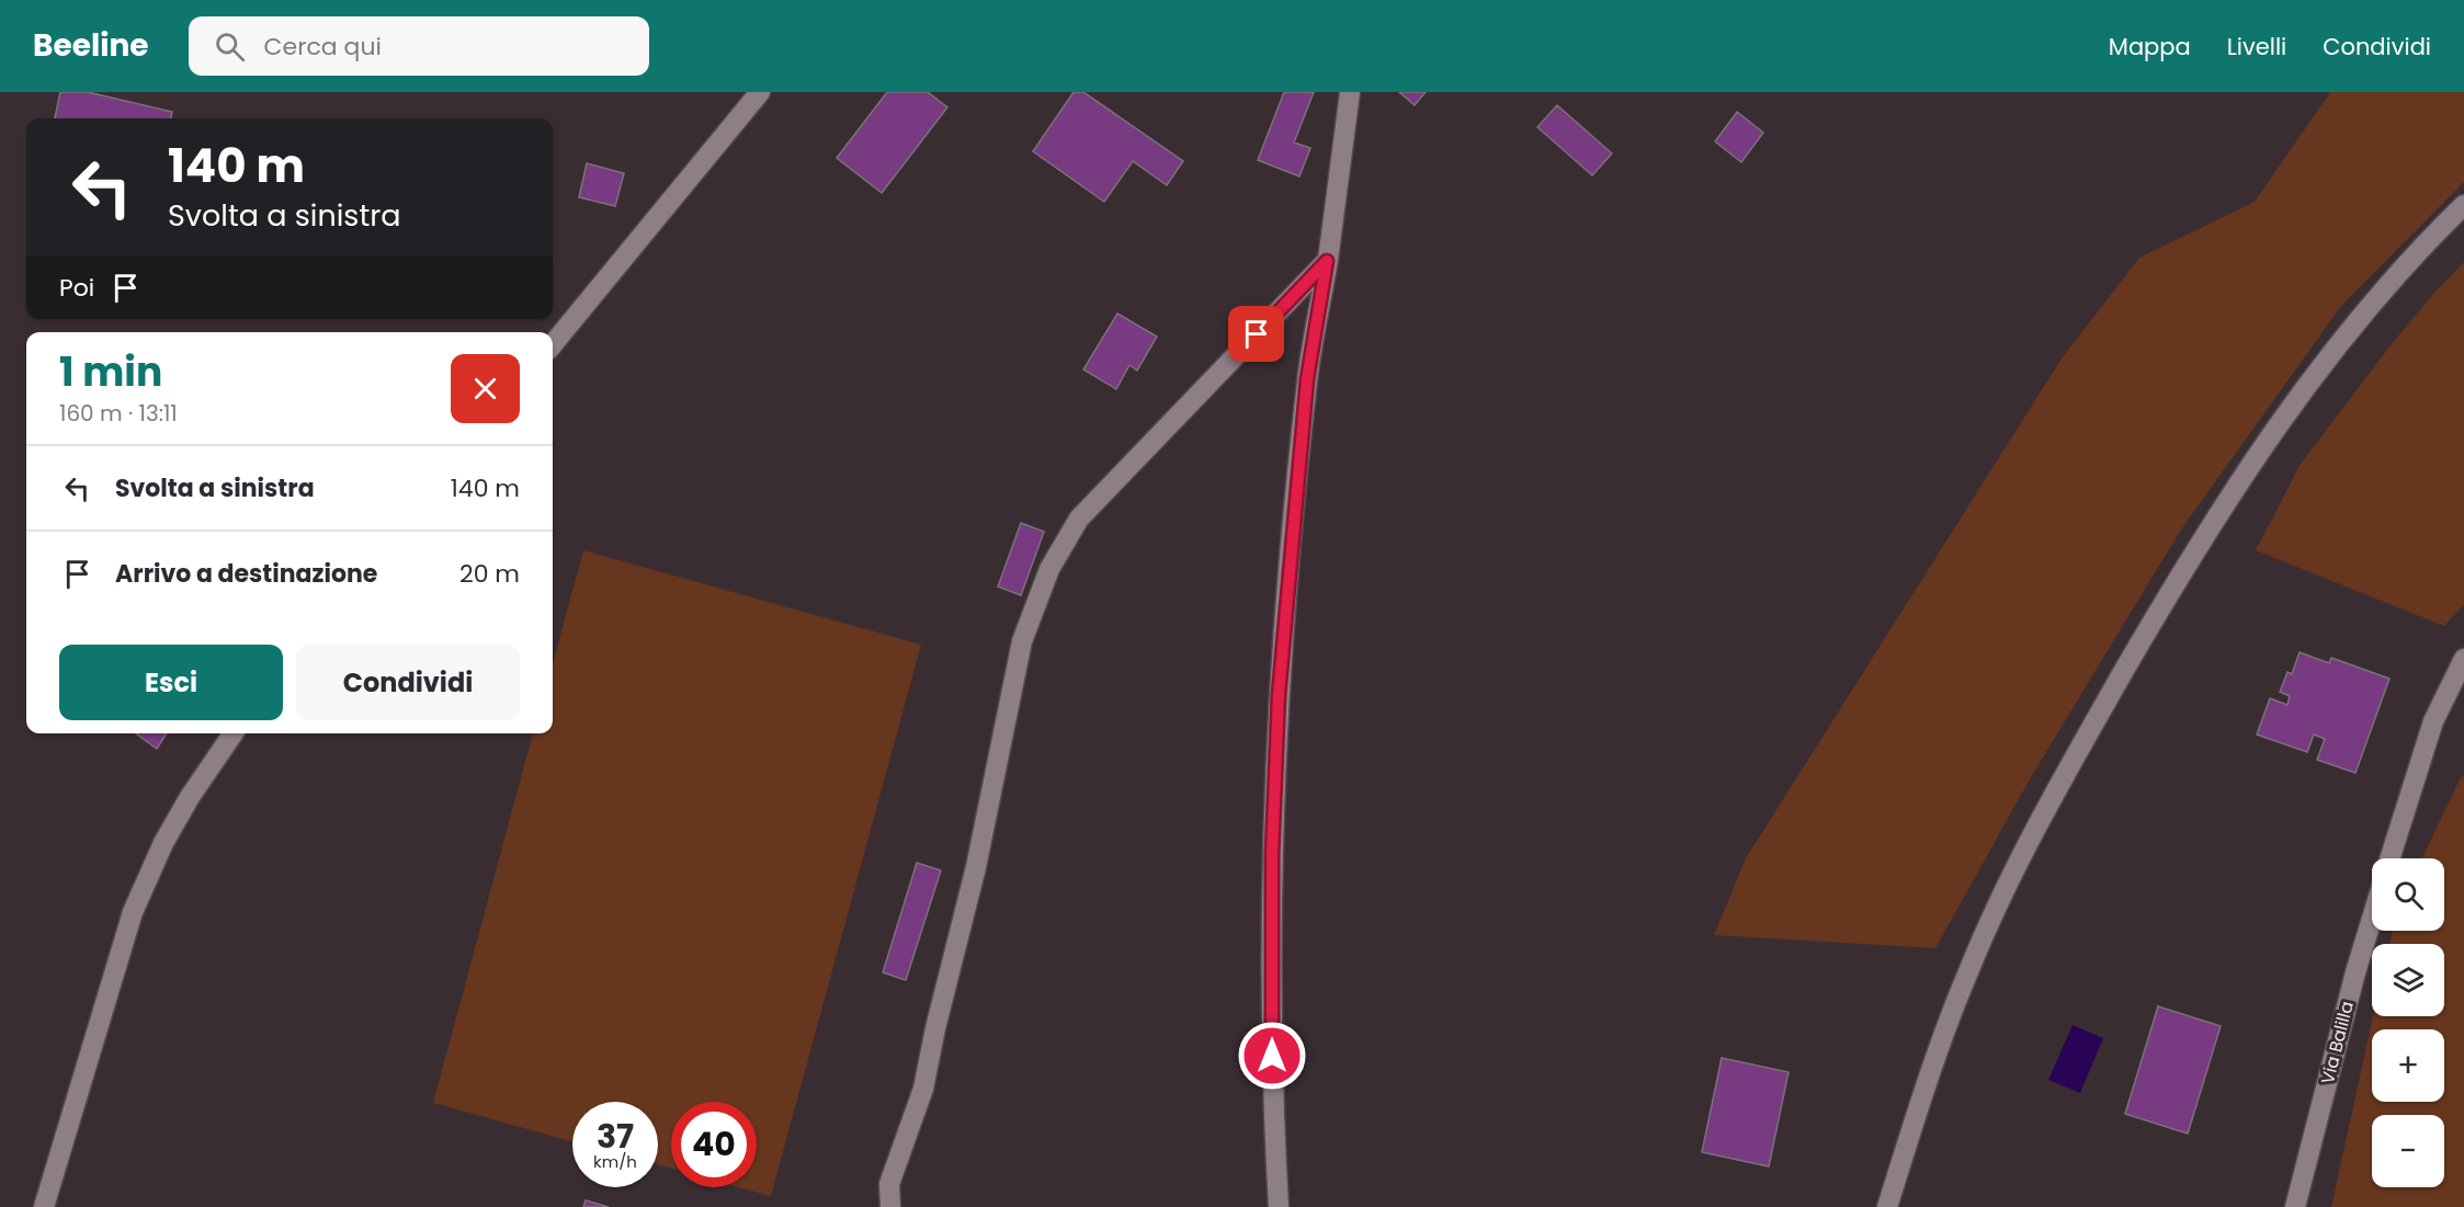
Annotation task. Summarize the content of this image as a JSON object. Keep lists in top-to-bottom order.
{
  "streets": {
    "street": ["Via Balilla"]
  },
  "page": {
    "header": "Beeline",
    "search": "Cerca qui",
    "nav": ["Mappa", "Livelli", "Condividi"],
    "turn": ["140 m", "Svolta a sinistra"],
    "then": "Poi",
    "heading": ["1 min", "160 m · 13:11"],
    "list": [
      {
        "name": "Svolta a sinistra",
        "value": "140 m"
      },
      {
        "name": "Arrivo a destinazione",
        "value": "20 m"
      }
    ],
    "buttons": ["Esci", "Condividi"],
    "map_buttons": ["+", "−"],
    "speed": "37 km/h",
    "limit": "40"
  }
}
